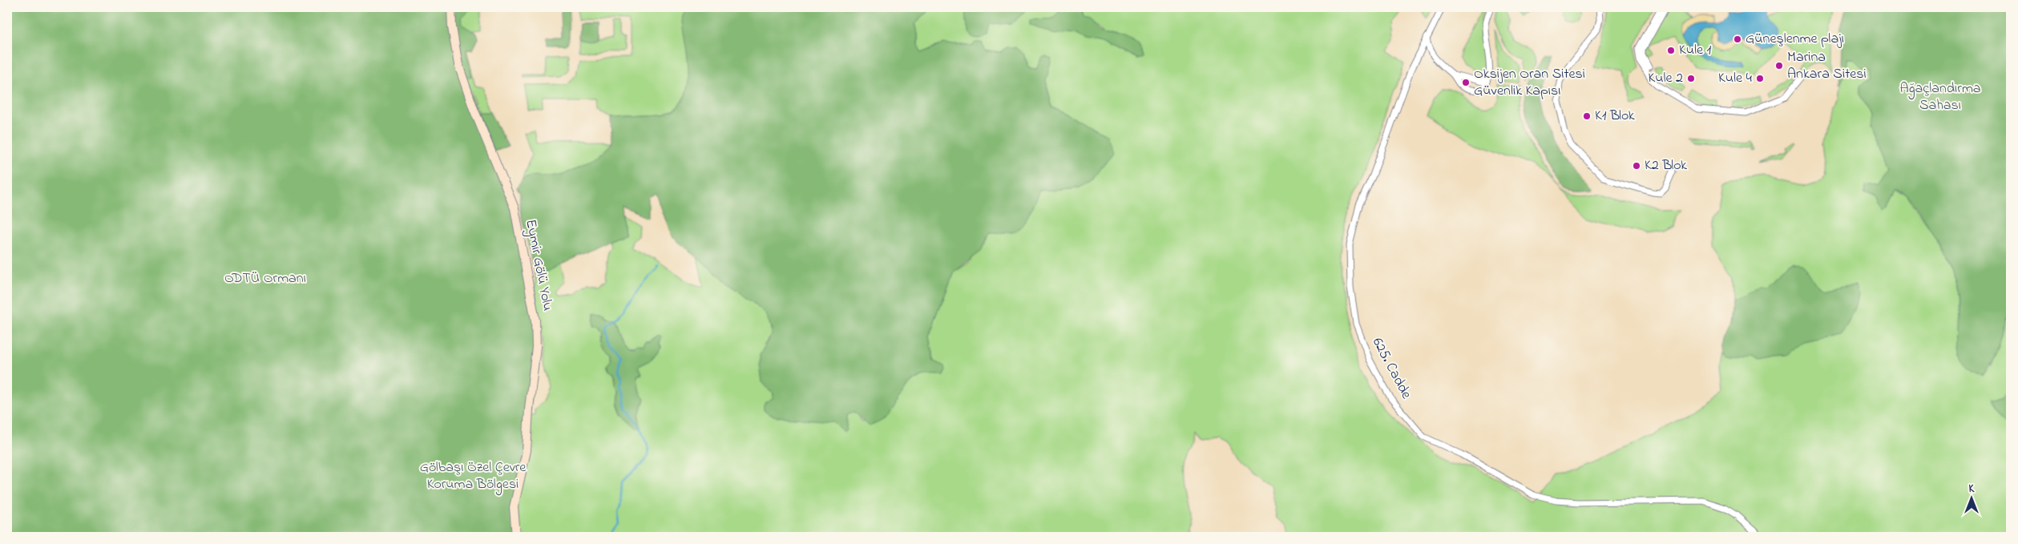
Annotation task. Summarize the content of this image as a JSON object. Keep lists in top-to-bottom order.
{
  "streets": {
    "street": ["Eymir Gölü Yolu", "625. Cadde"]
  },
  "parks": ["Ağaçlandırma Sahası", "ODTÜ Ormanı", "Gölbaşı Özel Çevre Koruma Bölgesi"],
  "places": [
    "Güneşlenme plajı",
    "Kule 1",
    "Marina Ankara Sitesi",
    "Kule 2",
    "Kule 4",
    "Oksijen Oran Sitesi Güvenlik Kapısı",
    "K1 Blok",
    "K2 Blok"
  ],
  "north": "top"
}
